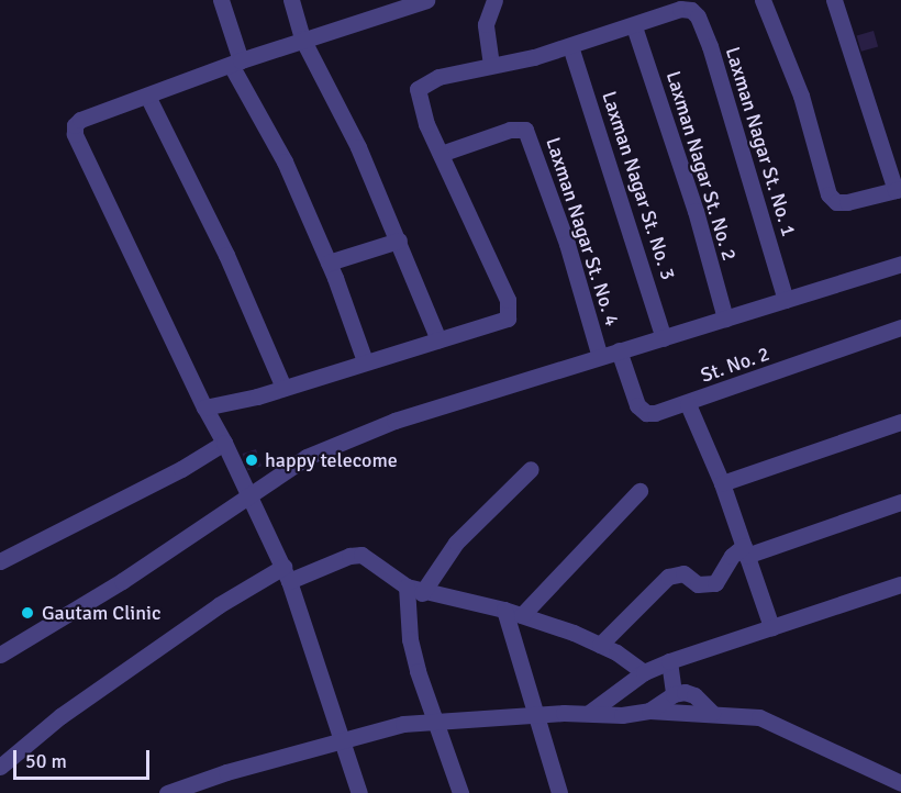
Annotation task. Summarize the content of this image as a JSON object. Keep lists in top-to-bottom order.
{
  "streets": {
    "street": [
      "Laxman Nagar St. No. 1",
      "Laxman Nagar St. No. 2",
      "Laxman Nagar St. No. 3",
      "Laxman Nagar St. No. 4",
      "St. No. 2"
    ]
  },
  "crossings": [
    ["Laxman Nagar St. No. 1", "Laxman Nagar St. No. 2"]
  ],
  "places": ["happy telecome", "Gautam Clinic"],
  "scale_bar": "50 m"
}
